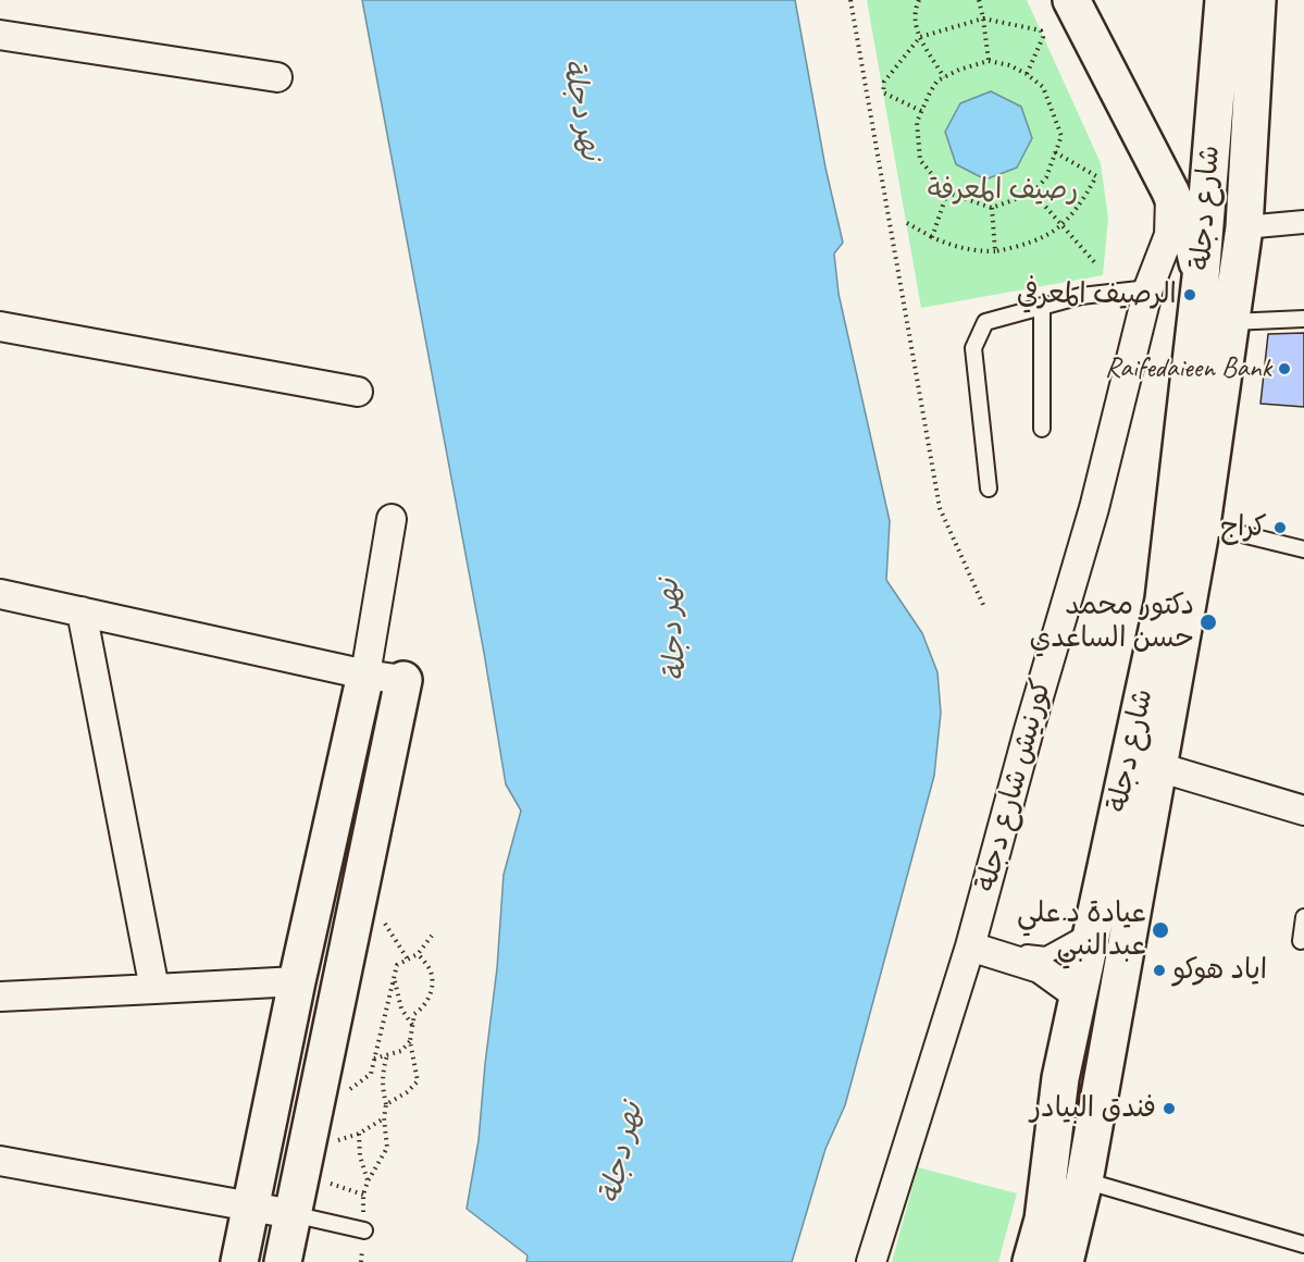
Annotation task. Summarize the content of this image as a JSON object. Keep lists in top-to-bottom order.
{
  "streets": {
    "main road": ["شارع دجلة"],
    "street": ["كورنيش شارع دجلة"]
  },
  "water": ["نهر دجلة"],
  "parks": ["رصيف المعرفة"],
  "places": [
    "الرصيف المعرفي",
    "Raifedaieen Bank",
    "كراج",
    "دكتور محمد حسن الساعدي",
    "عيادة د.علي عبدالنبي",
    "اياد هوكو",
    "فندق البيادر"
  ]
}
